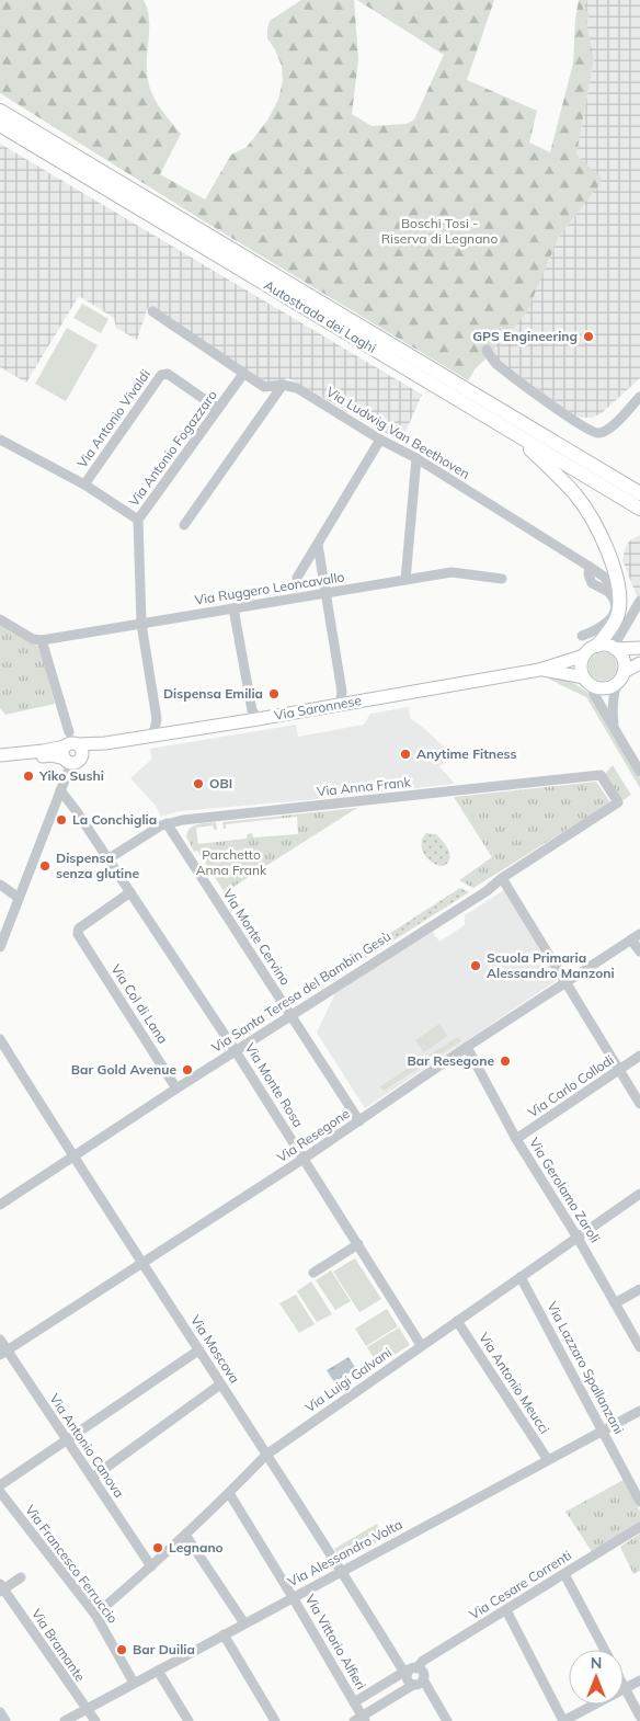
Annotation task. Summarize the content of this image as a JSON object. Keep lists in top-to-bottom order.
{
  "streets": {
    "highway": ["Autostrada dei Laghi"],
    "main road": ["Via Saronnese"],
    "street": [
      "Via Antonio Vivaldi",
      "Via Ludwig Van Beethoven",
      "Via Antonio Fogazzaro",
      "Via Ruggero Leoncavallo",
      "Via Anna Frank",
      "Via Monte Cervino",
      "Via Santa Teresa del Bambin Gesù",
      "Via Col di Lana",
      "Via Monte Rosa",
      "Via Carlo Collodi",
      "Via Resegone",
      "Via Gerolamo Zaroli",
      "Via Moscova",
      "Via Lazzaro Spallanzani",
      "Via Luigi Galvani",
      "Via Antonio Meucci",
      "Via Antonio Canova",
      "Via Alessandro Volta",
      "Via Francesco Ferruccio",
      "Via Cesare Correnti",
      "Via Vittorio Alfieri",
      "Via Bramante"
    ]
  },
  "crossings": [
    ["Via Antonio Vivaldi", "Via Antonio Fogazzaro"],
    ["Via Ludwig Van Beethoven", "Via Antonio Fogazzaro"],
    ["Via Antonio Fogazzaro", "Via Ruggero Leoncavallo"],
    ["Via Antonio Fogazzaro", "Via Saronnese"],
    ["Via Anna Frank", "Via Monte Cervino"],
    ["Via Anna Frank", "Via Santa Teresa del Bambin Gesù"],
    ["Via Anna Frank", "Via Monte Rosa"],
    ["Via Monte Cervino", "Via Santa Teresa del Bambin Gesù"],
    ["Via Monte Cervino", "Via Resegone"],
    ["Via Santa Teresa del Bambin Gesù", "Via Col di Lana"],
    ["Via Santa Teresa del Bambin Gesù", "Via Monte Rosa"],
    ["Via Santa Teresa del Bambin Gesù", "Via Moscova"],
    ["Via Col di Lana", "Via Monte Rosa"],
    ["Via Monte Rosa", "Via Resegone"],
    ["Via Monte Rosa", "Via Luigi Galvani"],
    ["Via Carlo Collodi", "Via Gerolamo Zaroli"],
    ["Via Resegone", "Via Gerolamo Zaroli"],
    ["Via Resegone", "Via Moscova"],
    ["Via Resegone", "Via Antonio Canova"],
    ["Via Gerolamo Zaroli", "Via Luigi Galvani"],
    ["Via Moscova", "Via Luigi Galvani"],
    ["Via Moscova", "Via Alessandro Volta"],
    ["Via Moscova", "Via Cesare Correnti"],
    ["Via Lazzaro Spallanzani", "Via Luigi Galvani"],
    ["Via Lazzaro Spallanzani", "Via Alessandro Volta"],
    ["Via Luigi Galvani", "Via Antonio Meucci"],
    ["Via Luigi Galvani", "Via Antonio Canova"],
    ["Via Luigi Galvani", "Via Francesco Ferruccio"],
    ["Via Luigi Galvani", "Via Vittorio Alfieri"],
    ["Via Antonio Meucci", "Via Alessandro Volta"],
    ["Via Alessandro Volta", "Via Francesco Ferruccio"],
    ["Via Alessandro Volta", "Via Vittorio Alfieri"],
    ["Via Alessandro Volta", "Via Bramante"],
    ["Via Cesare Correnti", "Via Vittorio Alfieri"]
  ],
  "parks": ["Boschi Tosi - Riserva di Legnano", "Parchetto Anna Frank"],
  "places": [
    "GPS Engineering",
    "Dispensa Emilia",
    "Anytime Fitness",
    "Yiko Sushi",
    "OBI",
    "La Conchiglia",
    "Dispensa senza glutine",
    "Scuola Primaria Alessandro Manzoni",
    "Bar Resegone",
    "Bar Gold Avenue",
    "Legnano",
    "Bar Duilia"
  ],
  "north": "top"
}
